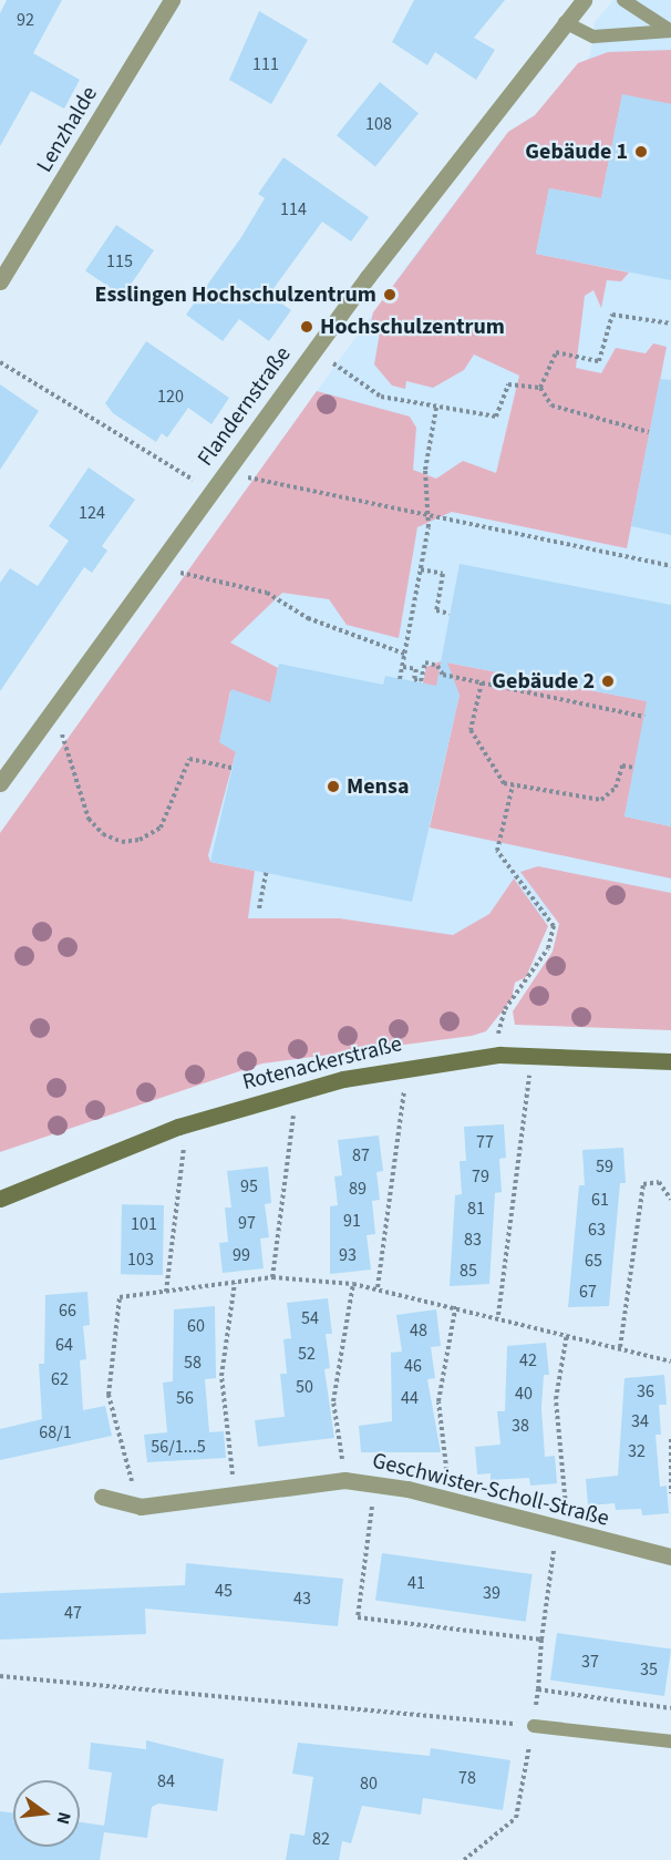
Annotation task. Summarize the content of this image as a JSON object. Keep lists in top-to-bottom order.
{
  "streets": {
    "main road": ["Rotenackerstraße"],
    "street": ["Lenzhalde", "Flandernstraße", "Geschwister-Scholl-Straße"]
  },
  "places": [
    "Gebäude 1",
    "Esslingen Hochschulzentrum",
    "Hochschulzentrum",
    "Gebäude 2",
    "Mensa"
  ],
  "house_numbers": [
    "92",
    "111",
    "108",
    "114",
    "115",
    "120",
    "124",
    "77",
    "87",
    "59",
    "79",
    "95",
    "89",
    "61",
    "81",
    "91",
    "97",
    "101",
    "63",
    "83",
    "99",
    "93",
    "103",
    "65",
    "85",
    "67",
    "66",
    "54",
    "60",
    "48",
    "64",
    "52",
    "42",
    "58",
    "46",
    "62",
    "50",
    "36",
    "40",
    "56",
    "44",
    "34",
    "38",
    "68/1",
    "56/1...5",
    "32",
    "41",
    "45",
    "39",
    "43",
    "47",
    "37",
    "35",
    "78",
    "84",
    "80",
    "82"
  ],
  "north": "right"
}
